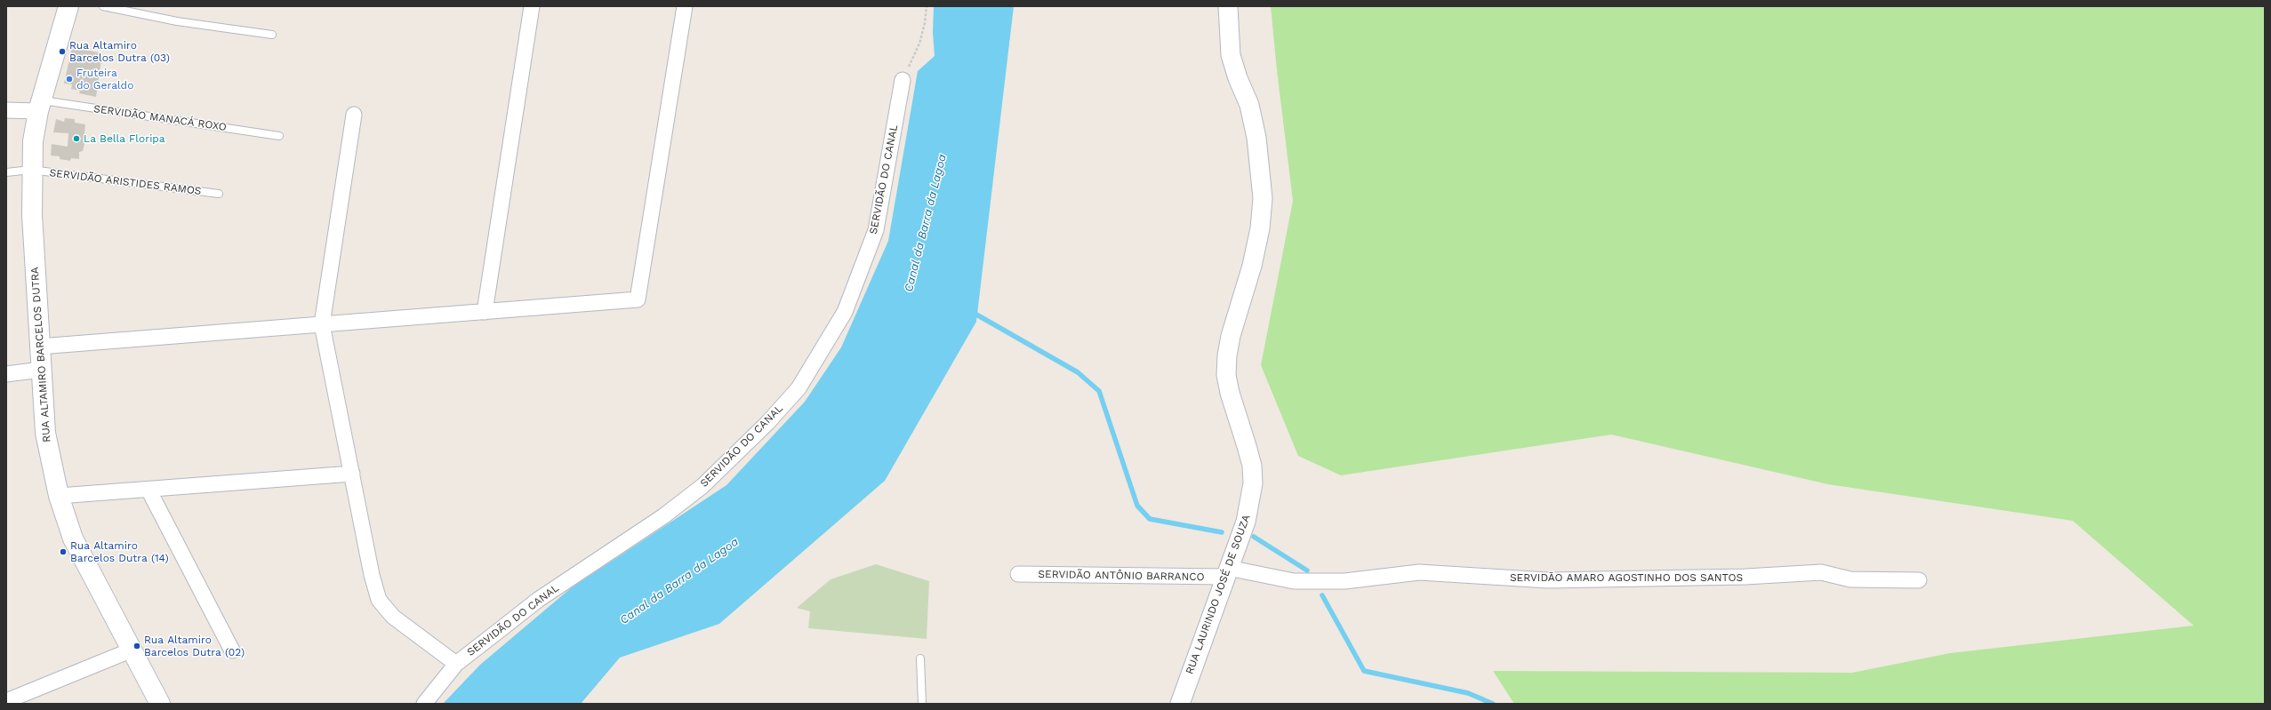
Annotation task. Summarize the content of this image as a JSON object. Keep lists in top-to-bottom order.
{
  "streets": {
    "main road": ["RUA ALTAMIRO BARCELOS DUTRA"],
    "street": [
      "SERVIDÃO DO CANAL",
      "SERVIDÃO ANTÔNIO BARRANCO",
      "SERVIDÃO AMARO AGOSTINHO DOS SANTOS",
      "RUA LAURINDO JOSÉ DE SOUZA"
    ],
    "lane": ["SERVIDÃO MANACÁ ROXO", "SERVIDÃO ARISTIDES RAMOS"]
  },
  "crossings": [
    ["SERVIDÃO MANACÁ ROXO", "RUA ALTAMIRO BARCELOS DUTRA"],
    ["SERVIDÃO ARISTIDES RAMOS", "RUA ALTAMIRO BARCELOS DUTRA"],
    ["SERVIDÃO ANTÔNIO BARRANCO", "SERVIDÃO AMARO AGOSTINHO DOS SANTOS"],
    ["SERVIDÃO ANTÔNIO BARRANCO", "RUA LAURINDO JOSÉ DE SOUZA"],
    ["SERVIDÃO AMARO AGOSTINHO DOS SANTOS", "RUA LAURINDO JOSÉ DE SOUZA"]
  ],
  "water": ["Canal da Barra da Lagoa"],
  "places": [
    "Rua Altamiro Barcelos Dutra (03)",
    "Fruteira do Geraldo",
    "La Bella Floripa",
    "Rua Altamiro Barcelos Dutra (14)",
    "Rua Altamiro Barcelos Dutra (02)"
  ]
}
